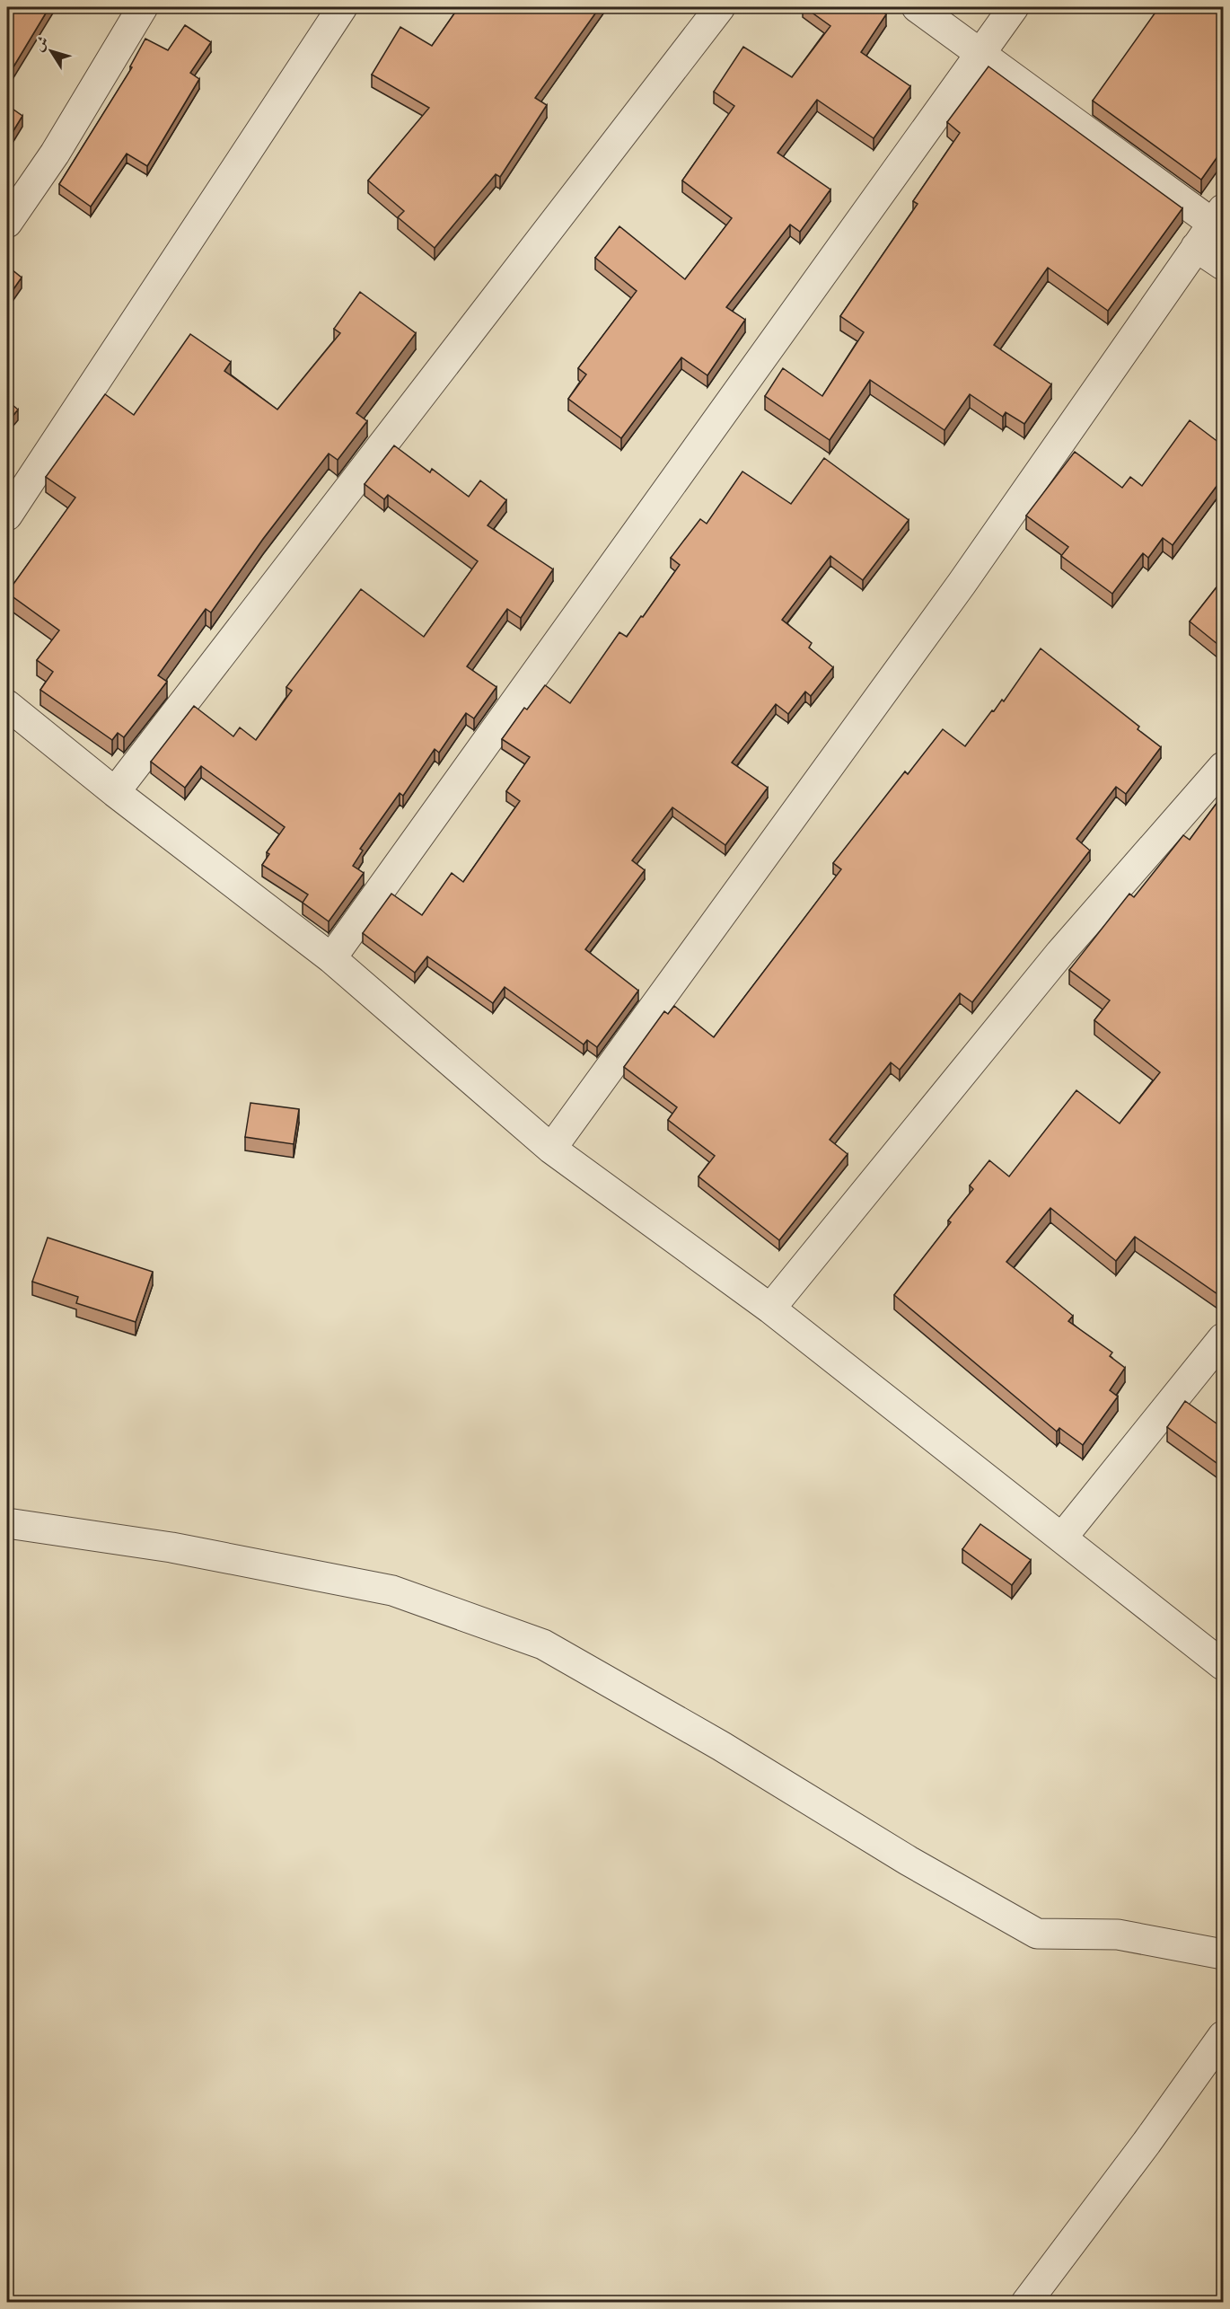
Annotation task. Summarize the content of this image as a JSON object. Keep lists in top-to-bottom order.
{
  "north": "top left"
}
